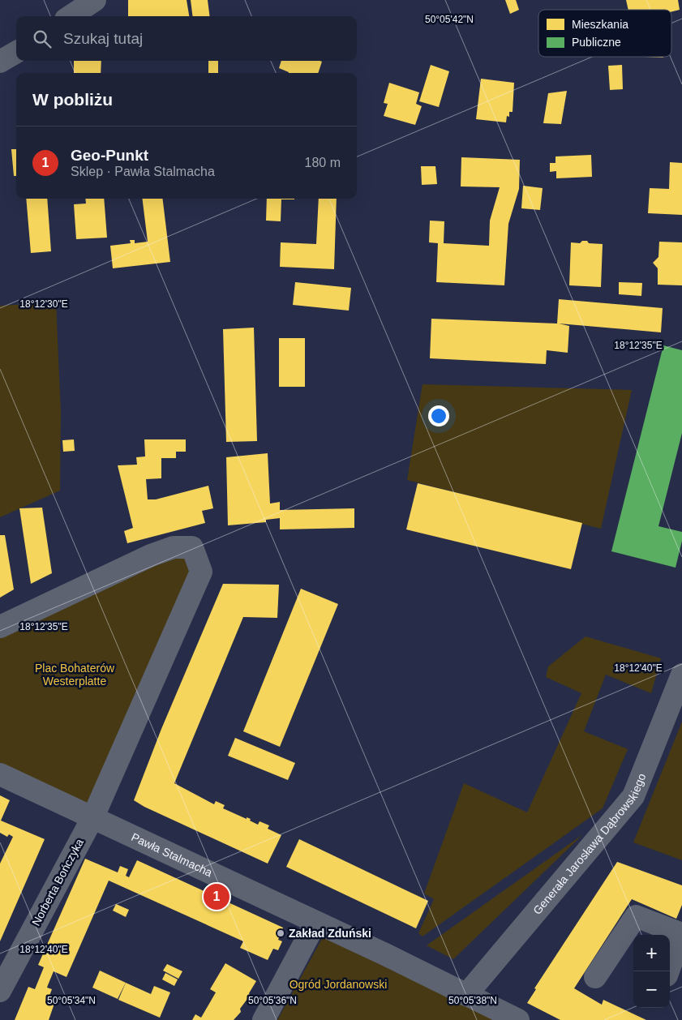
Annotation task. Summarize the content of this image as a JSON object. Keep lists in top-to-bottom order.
{
  "streets": {
    "street": ["Generała Jarosława Dąbrowskiego", "Pawła Stalmacha", "Norberta Bończyka"]
  },
  "crossings": [
    ["Generała Jarosława Dąbrowskiego", "Pawła Stalmacha"],
    ["Pawła Stalmacha", "Norberta Bończyka"]
  ],
  "parks": ["Plac Bohaterów Westerplatte", "Ogród Jordanowski"],
  "places": ["Zakład Zduński"],
  "legend": ["Mieszkania", "Publiczne"],
  "page": {
    "search": "Szukaj tutaj",
    "heading": "W pobliżu",
    "list": [
      {
        "mark": "1",
        "name": "Geo-Punkt",
        "note": "Sklep · Pawła Stalmacha",
        "value": "180 m"
      }
    ],
    "pins": "1",
    "map_buttons": ["+", "−"]
  },
  "coordinates": [
    "50°05'42\"N",
    "18°12'30\"E",
    "18°12'35\"E",
    "18°12'40\"E",
    "50°05'34\"N",
    "50°05'36\"N",
    "50°05'38\"N"
  ]
}
